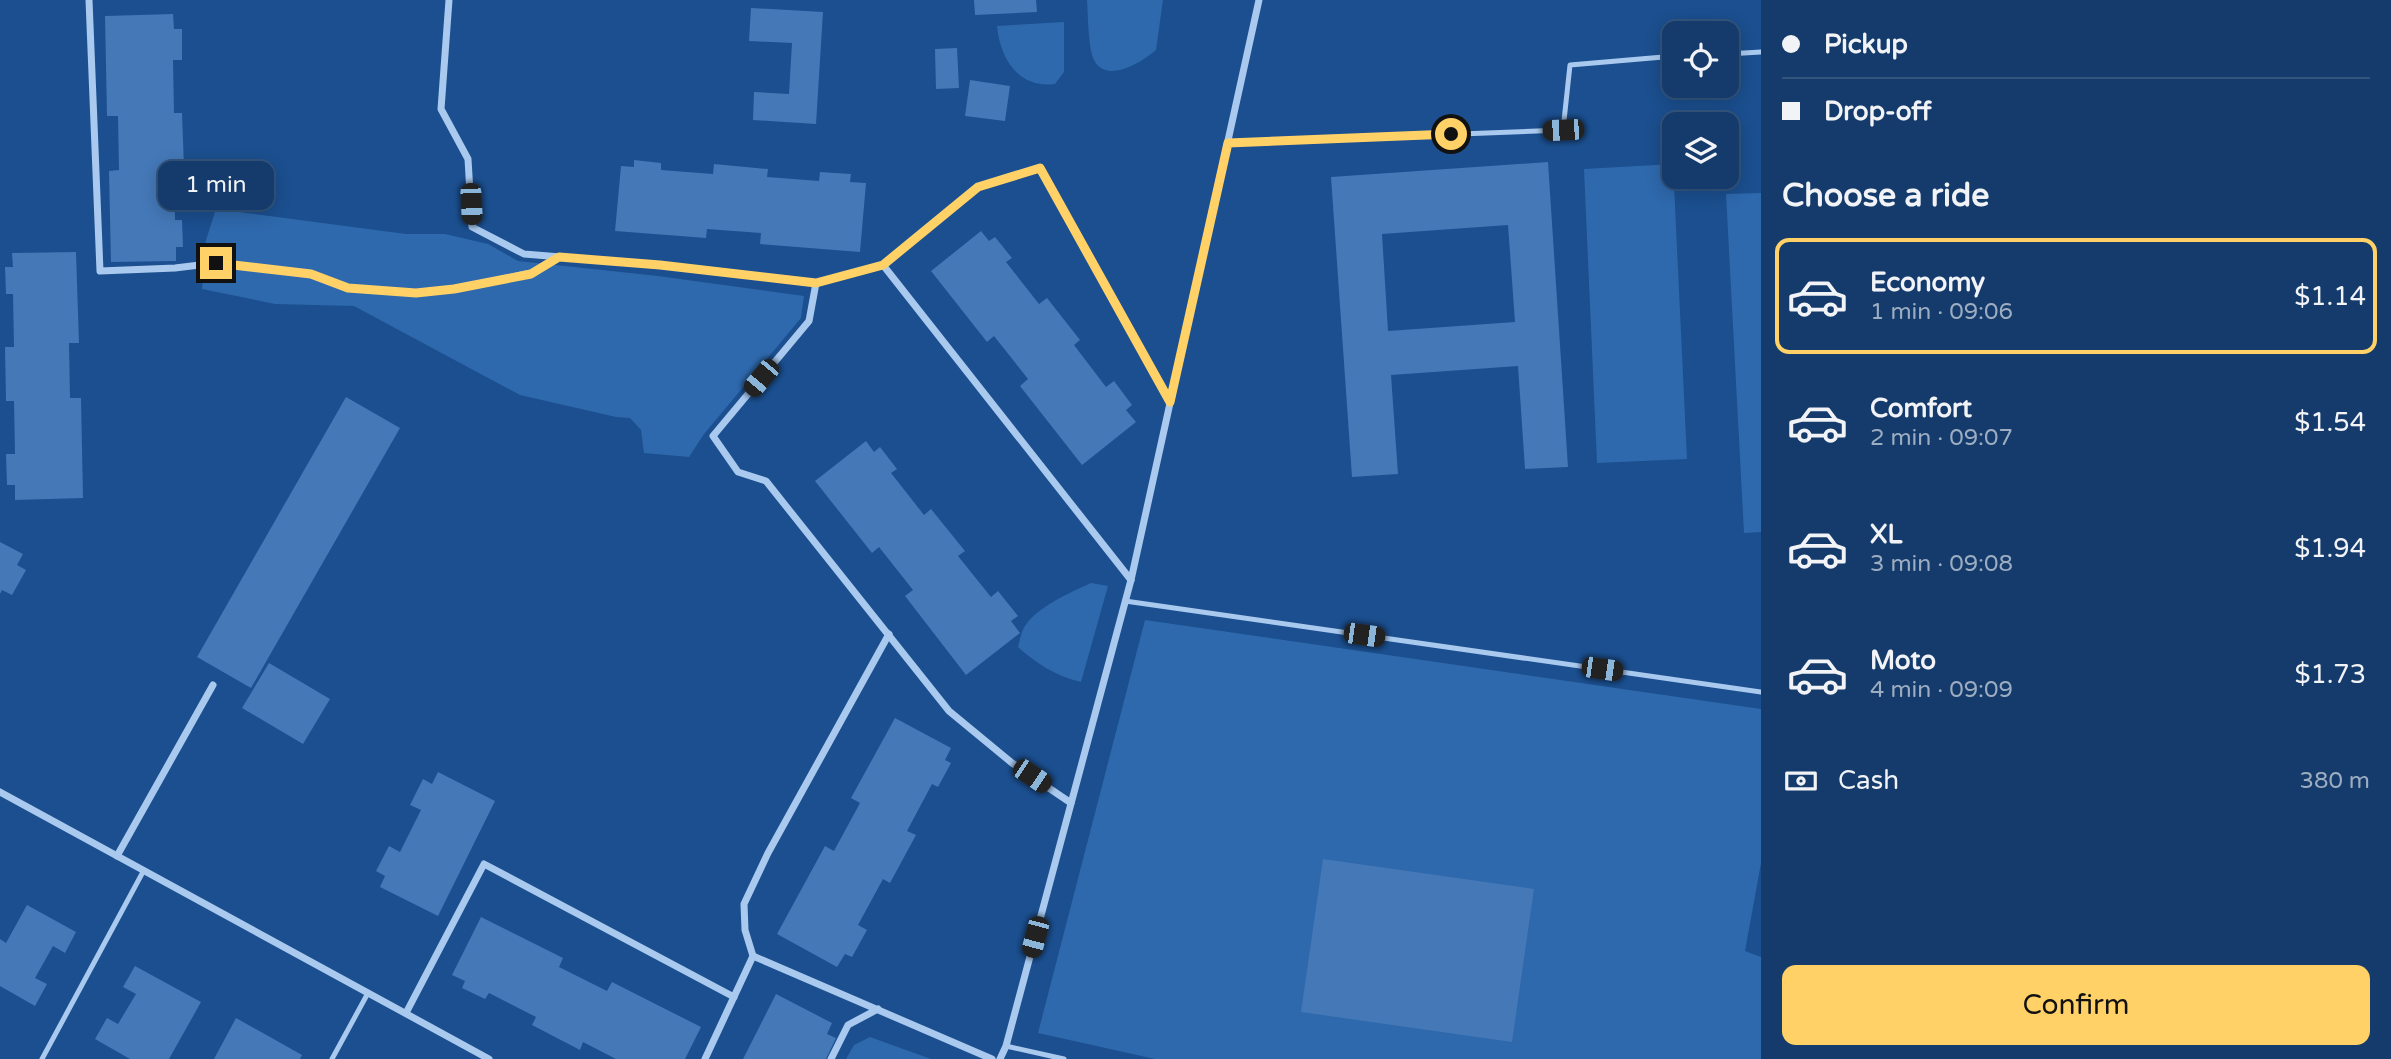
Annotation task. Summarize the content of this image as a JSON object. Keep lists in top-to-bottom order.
{
  "page": {
    "banner": ["Pickup", "Drop-off"],
    "heading": "Choose a ride",
    "bubble": "1 min",
    "list": [
      {
        "name": "Economy",
        "note": "1 min · 09:06",
        "value": "$1.14"
      },
      {
        "name": "Comfort",
        "note": "2 min · 09:07",
        "value": "$1.54"
      },
      {
        "name": "XL",
        "note": "3 min · 09:08",
        "value": "$1.94"
      },
      {
        "name": "Moto",
        "note": "4 min · 09:09",
        "value": "$1.73"
      }
    ],
    "pay": ["Cash", "380 m"],
    "buttons": "Confirm"
  }
}
